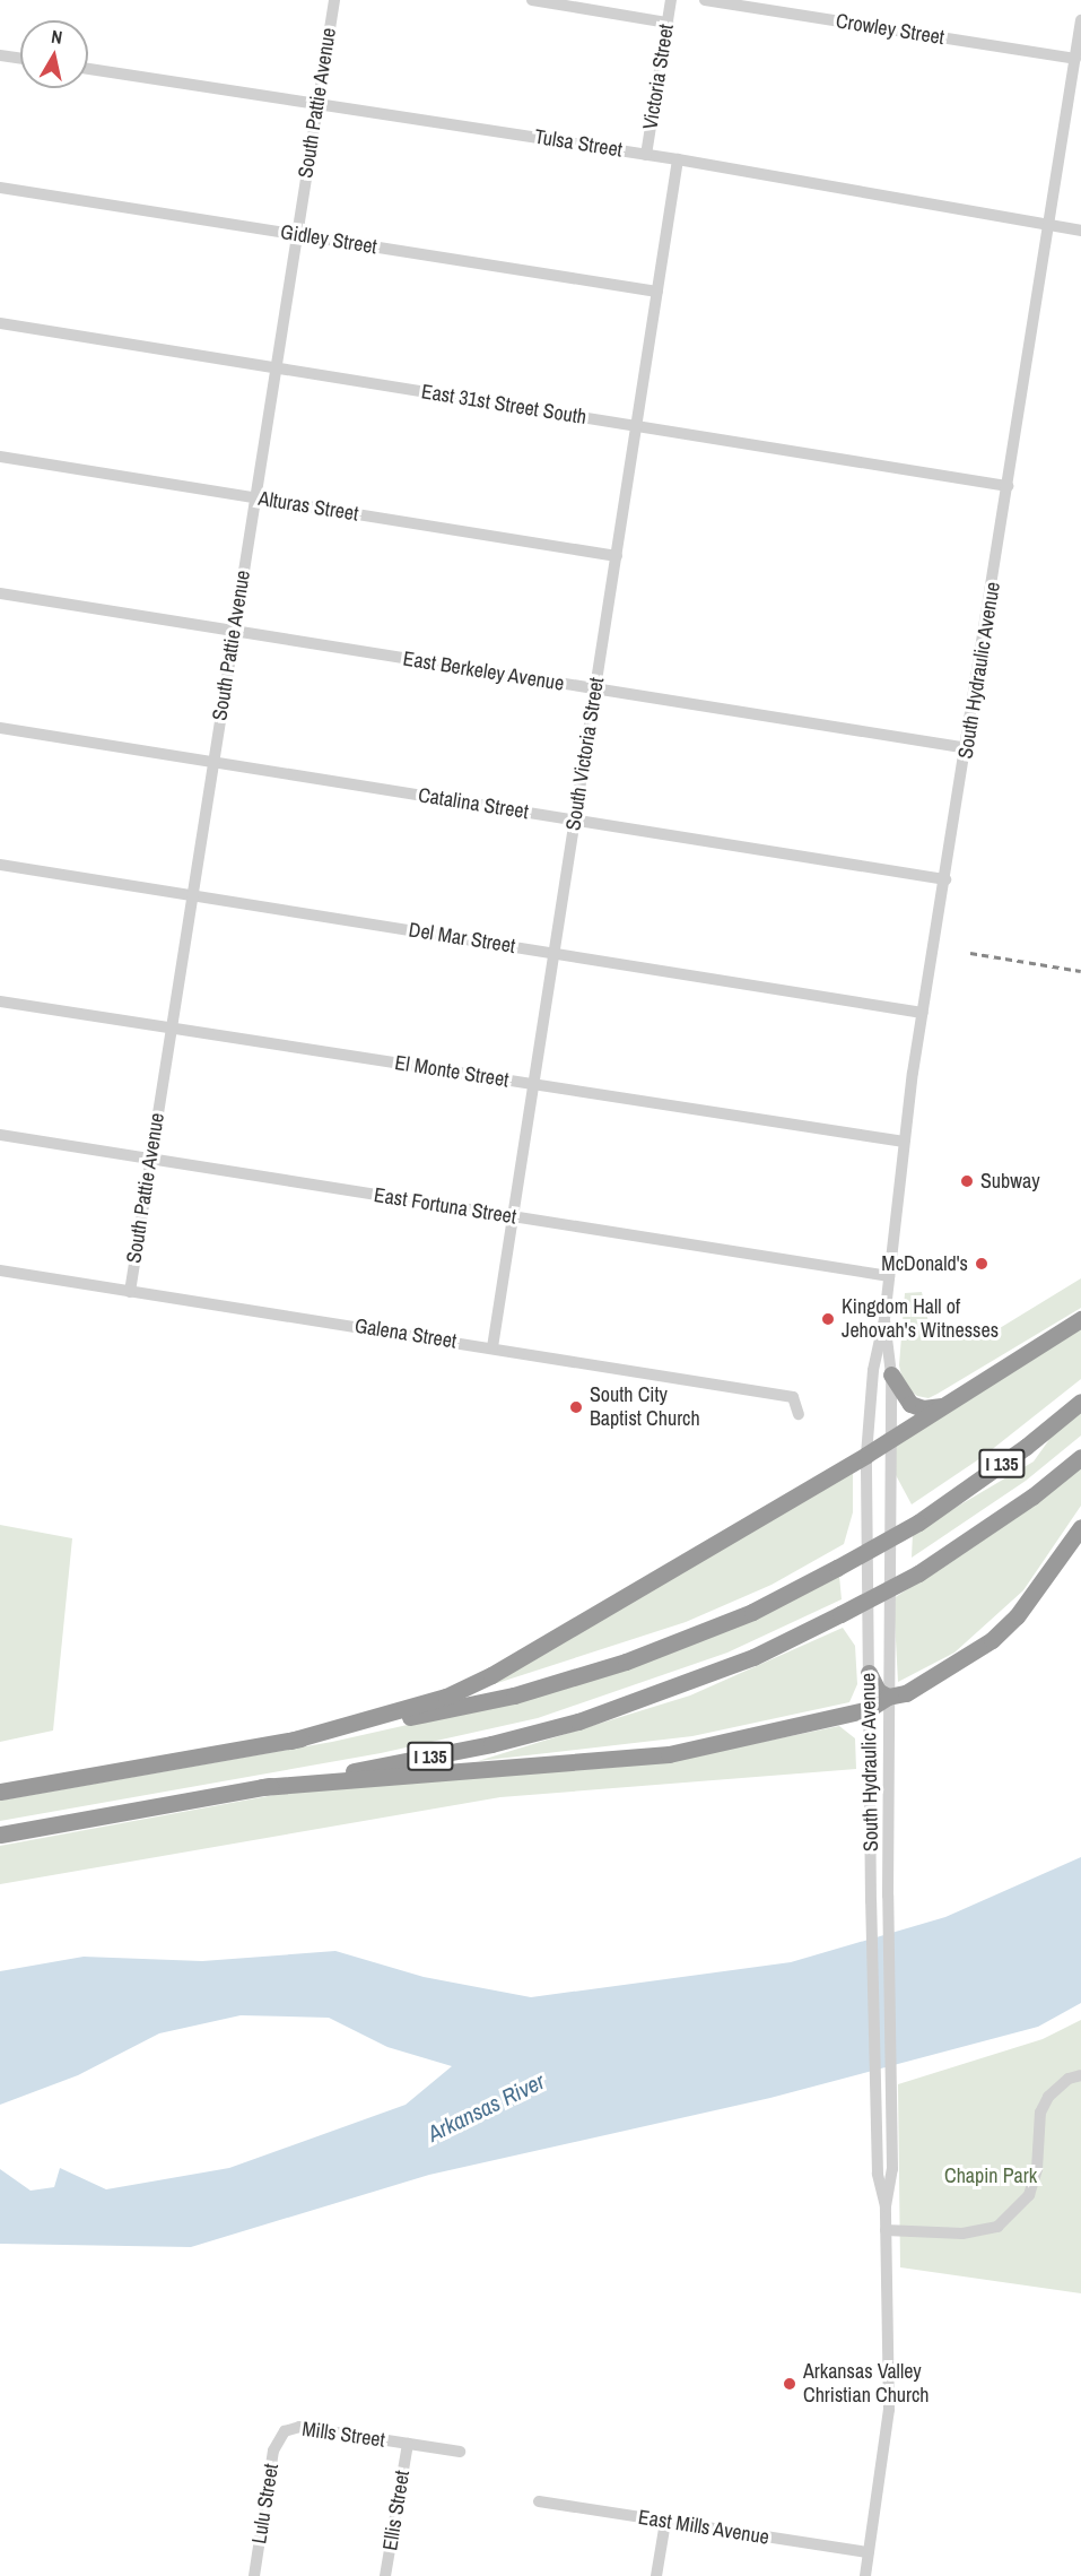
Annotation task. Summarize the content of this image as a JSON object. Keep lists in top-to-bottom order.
{
  "streets": {
    "highway": ["I 135"],
    "street": [
      "Crowley Street",
      "Victoria Street",
      "South Pattie Avenue",
      "Tulsa Street",
      "Gidley Street",
      "East 31st Street South",
      "Alturas Street",
      "South Hydraulic Avenue",
      "East Berkeley Avenue",
      "South Victoria Street",
      "Catalina Street",
      "Del Mar Street",
      "El Monte Street",
      "East Fortuna Street",
      "Galena Street",
      "Mills Street",
      "Lulu Street",
      "Ellis Street",
      "East Mills Avenue"
    ]
  },
  "crossings": [
    ["Crowley Street", "South Hydraulic Avenue"],
    ["Victoria Street", "Tulsa Street"],
    ["South Pattie Avenue", "Tulsa Street"],
    ["South Pattie Avenue", "Gidley Street"],
    ["South Pattie Avenue", "East 31st Street South"],
    ["South Pattie Avenue", "Alturas Street"],
    ["South Pattie Avenue", "East Berkeley Avenue"],
    ["South Pattie Avenue", "Catalina Street"],
    ["South Pattie Avenue", "Del Mar Street"],
    ["South Pattie Avenue", "El Monte Street"],
    ["South Pattie Avenue", "East Fortuna Street"],
    ["South Pattie Avenue", "Galena Street"],
    ["Tulsa Street", "South Hydraulic Avenue"],
    ["Tulsa Street", "South Victoria Street"],
    ["Gidley Street", "South Victoria Street"],
    ["East 31st Street South", "South Hydraulic Avenue"],
    ["East 31st Street South", "South Victoria Street"],
    ["Alturas Street", "South Victoria Street"],
    ["South Hydraulic Avenue", "East Berkeley Avenue"],
    ["South Hydraulic Avenue", "Catalina Street"],
    ["South Hydraulic Avenue", "Del Mar Street"],
    ["South Hydraulic Avenue", "El Monte Street"],
    ["South Hydraulic Avenue", "East Fortuna Street"],
    ["South Hydraulic Avenue", "East Mills Avenue"],
    ["East Berkeley Avenue", "South Victoria Street"],
    ["South Victoria Street", "Catalina Street"],
    ["South Victoria Street", "Del Mar Street"],
    ["South Victoria Street", "El Monte Street"],
    ["South Victoria Street", "East Fortuna Street"],
    ["South Victoria Street", "Galena Street"],
    ["Mills Street", "Lulu Street"],
    ["Mills Street", "Ellis Street"]
  ],
  "water": ["Arkansas River"],
  "parks": ["Chapin Park"],
  "places": [
    "Subway",
    "McDonald's",
    "Kingdom Hall of Jehovah's Witnesses",
    "South City Baptist Church",
    "Arkansas Valley Christian Church"
  ],
  "north": "top"
}
